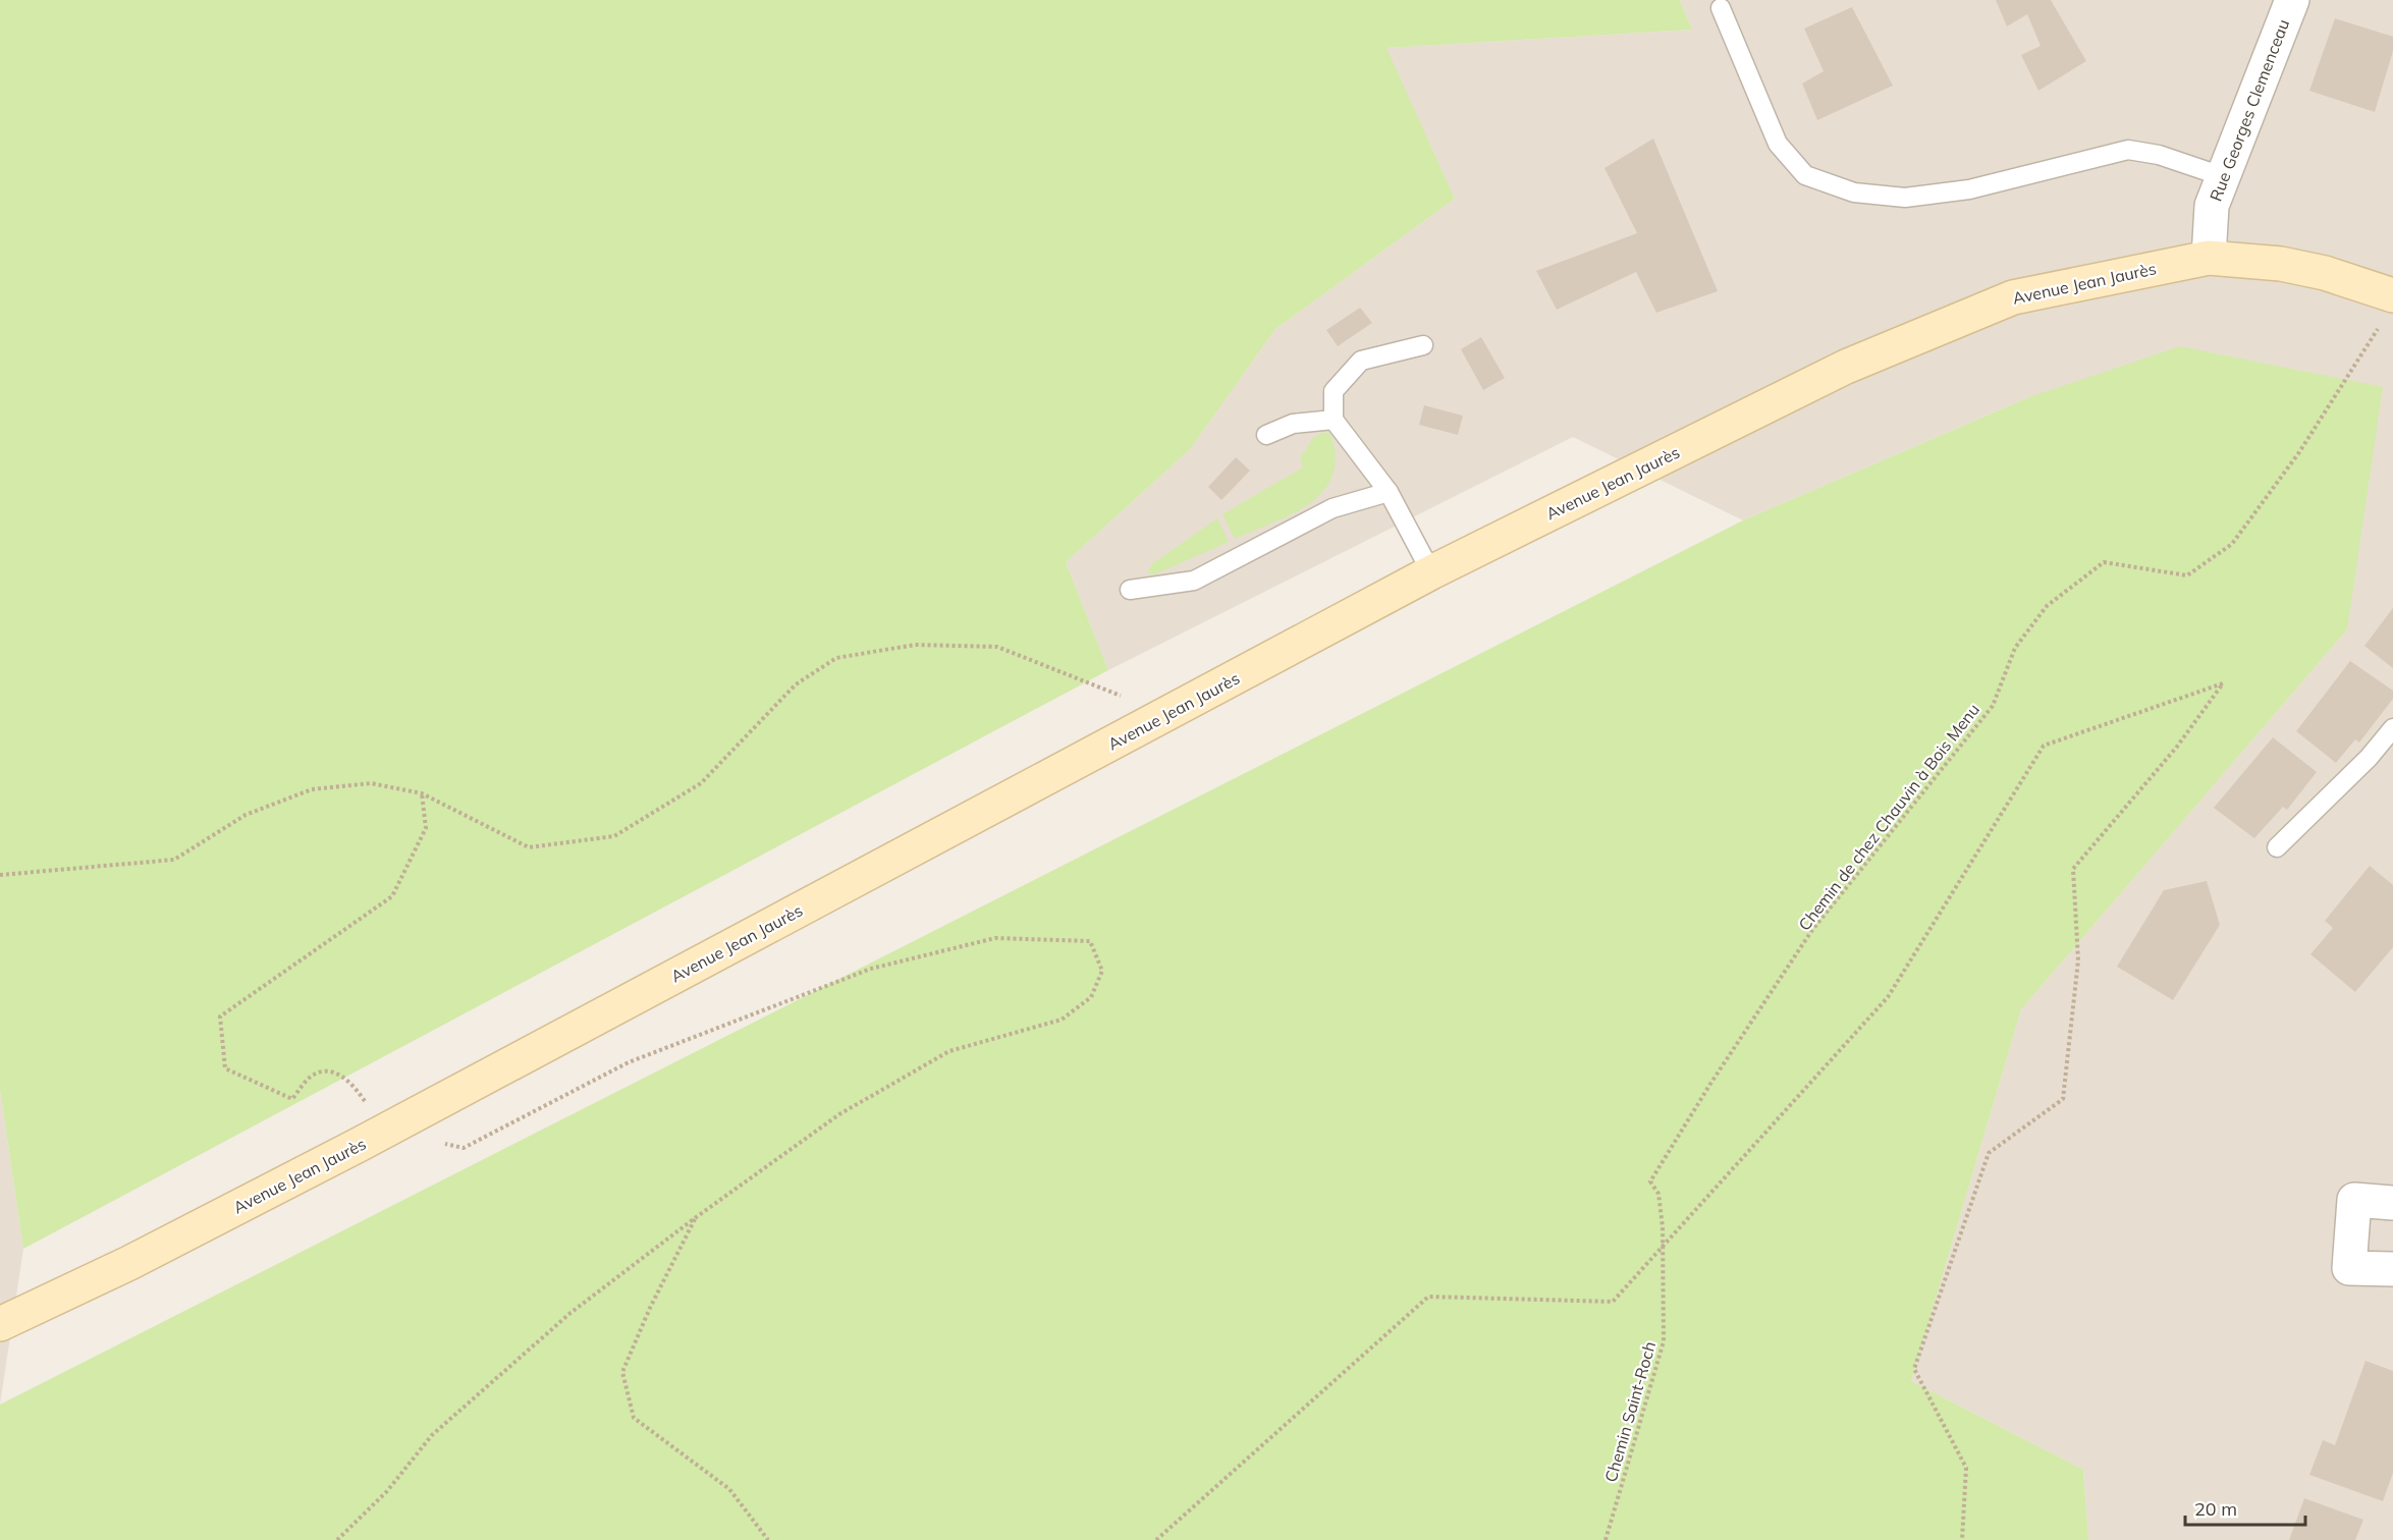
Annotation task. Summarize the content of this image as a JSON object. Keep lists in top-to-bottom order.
{
  "streets": {
    "main road": ["Avenue Jean Jaurès"],
    "street": ["Rue Georges Clemenceau"],
    "path": ["Chemin de chez Chauvin à Bois Menu", "Chemin Saint-Roch"]
  },
  "crossings": [
    ["Rue Georges Clemenceau", "Avenue Jean Jaurès"],
    ["Avenue Jean Jaurès", "Chemin de chez Chauvin à Bois Menu"],
    ["Chemin de chez Chauvin à Bois Menu", "Chemin Saint-Roch"]
  ],
  "scale_bar": "20 m"
}
